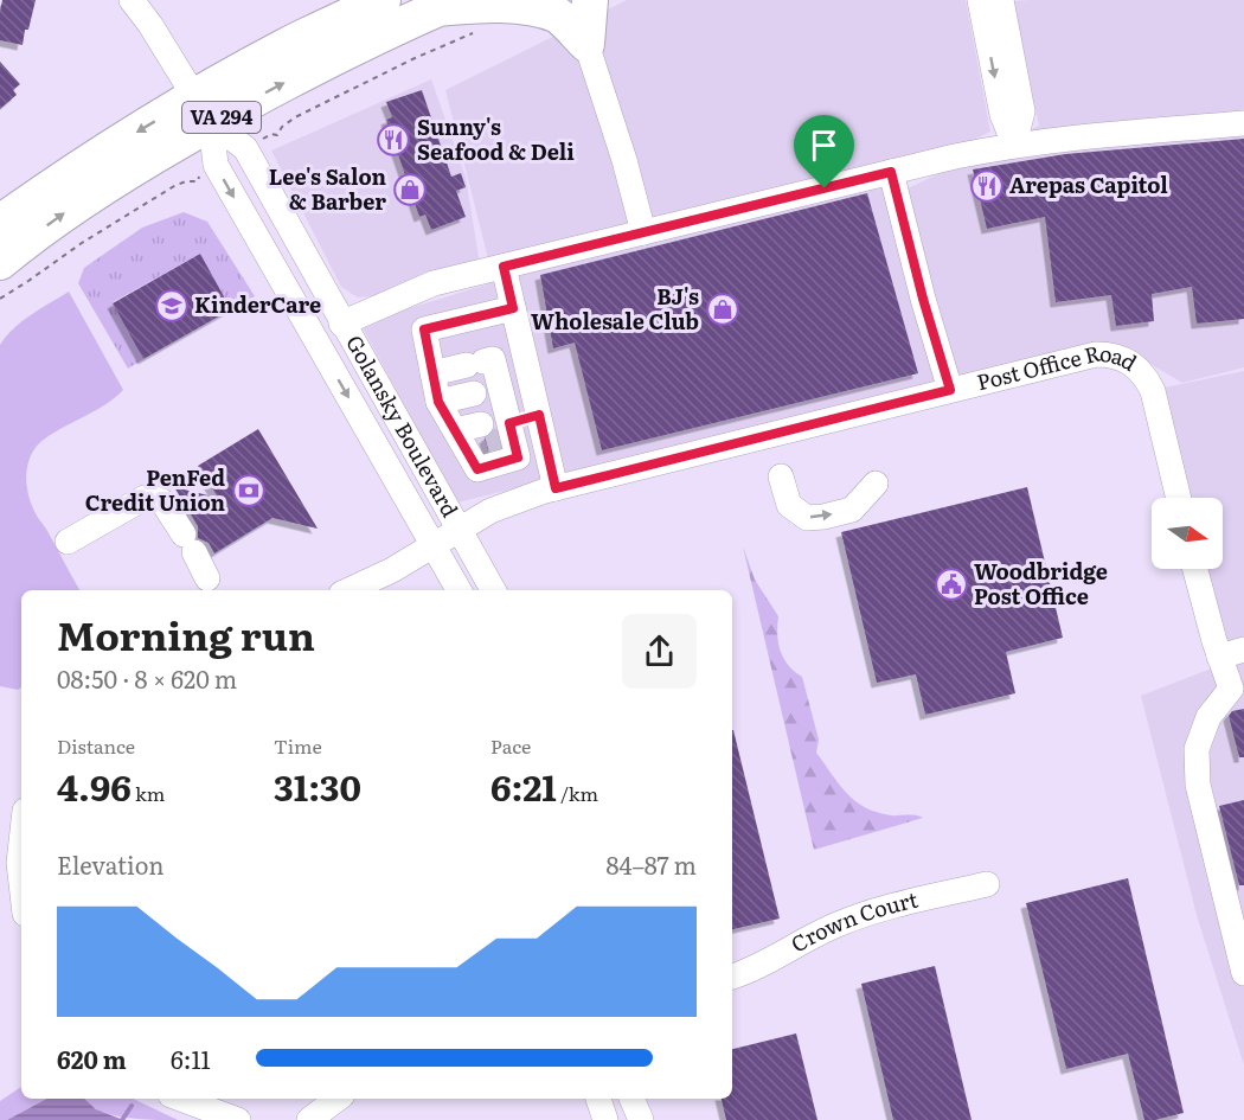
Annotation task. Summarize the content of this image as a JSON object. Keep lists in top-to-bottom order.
{
  "streets": {
    "highway": ["VA 294"],
    "street": ["Post Office Road", "Golansky Boulevard", "Crown Court"]
  },
  "crossings": [
    ["VA 294", "Golansky Boulevard"],
    ["Post Office Road", "Golansky Boulevard"]
  ],
  "places": {
    "restaurant": ["Sunny's Seafood & Deli", "Arepas Capitol"],
    "shop": ["Lee's Salon & Barber", "BJ's Wholesale Club"],
    "school or university": ["KinderCare"],
    "bank": ["PenFed Credit Union"],
    "public building": ["Woodbridge Post Office"]
  },
  "north": "right",
  "page": {
    "heading": ["Morning run", "08:50 · 8 × 620 m"],
    "stats": [
      ["Distance", "4.96 km"],
      ["Time", "31:30"],
      ["Pace", "6:21 /km"]
    ],
    "chart": ["Elevation", "84–87 m"],
    "list": [
      {
        "name": "620 m",
        "note": "6:11"
      }
    ]
  }
}
